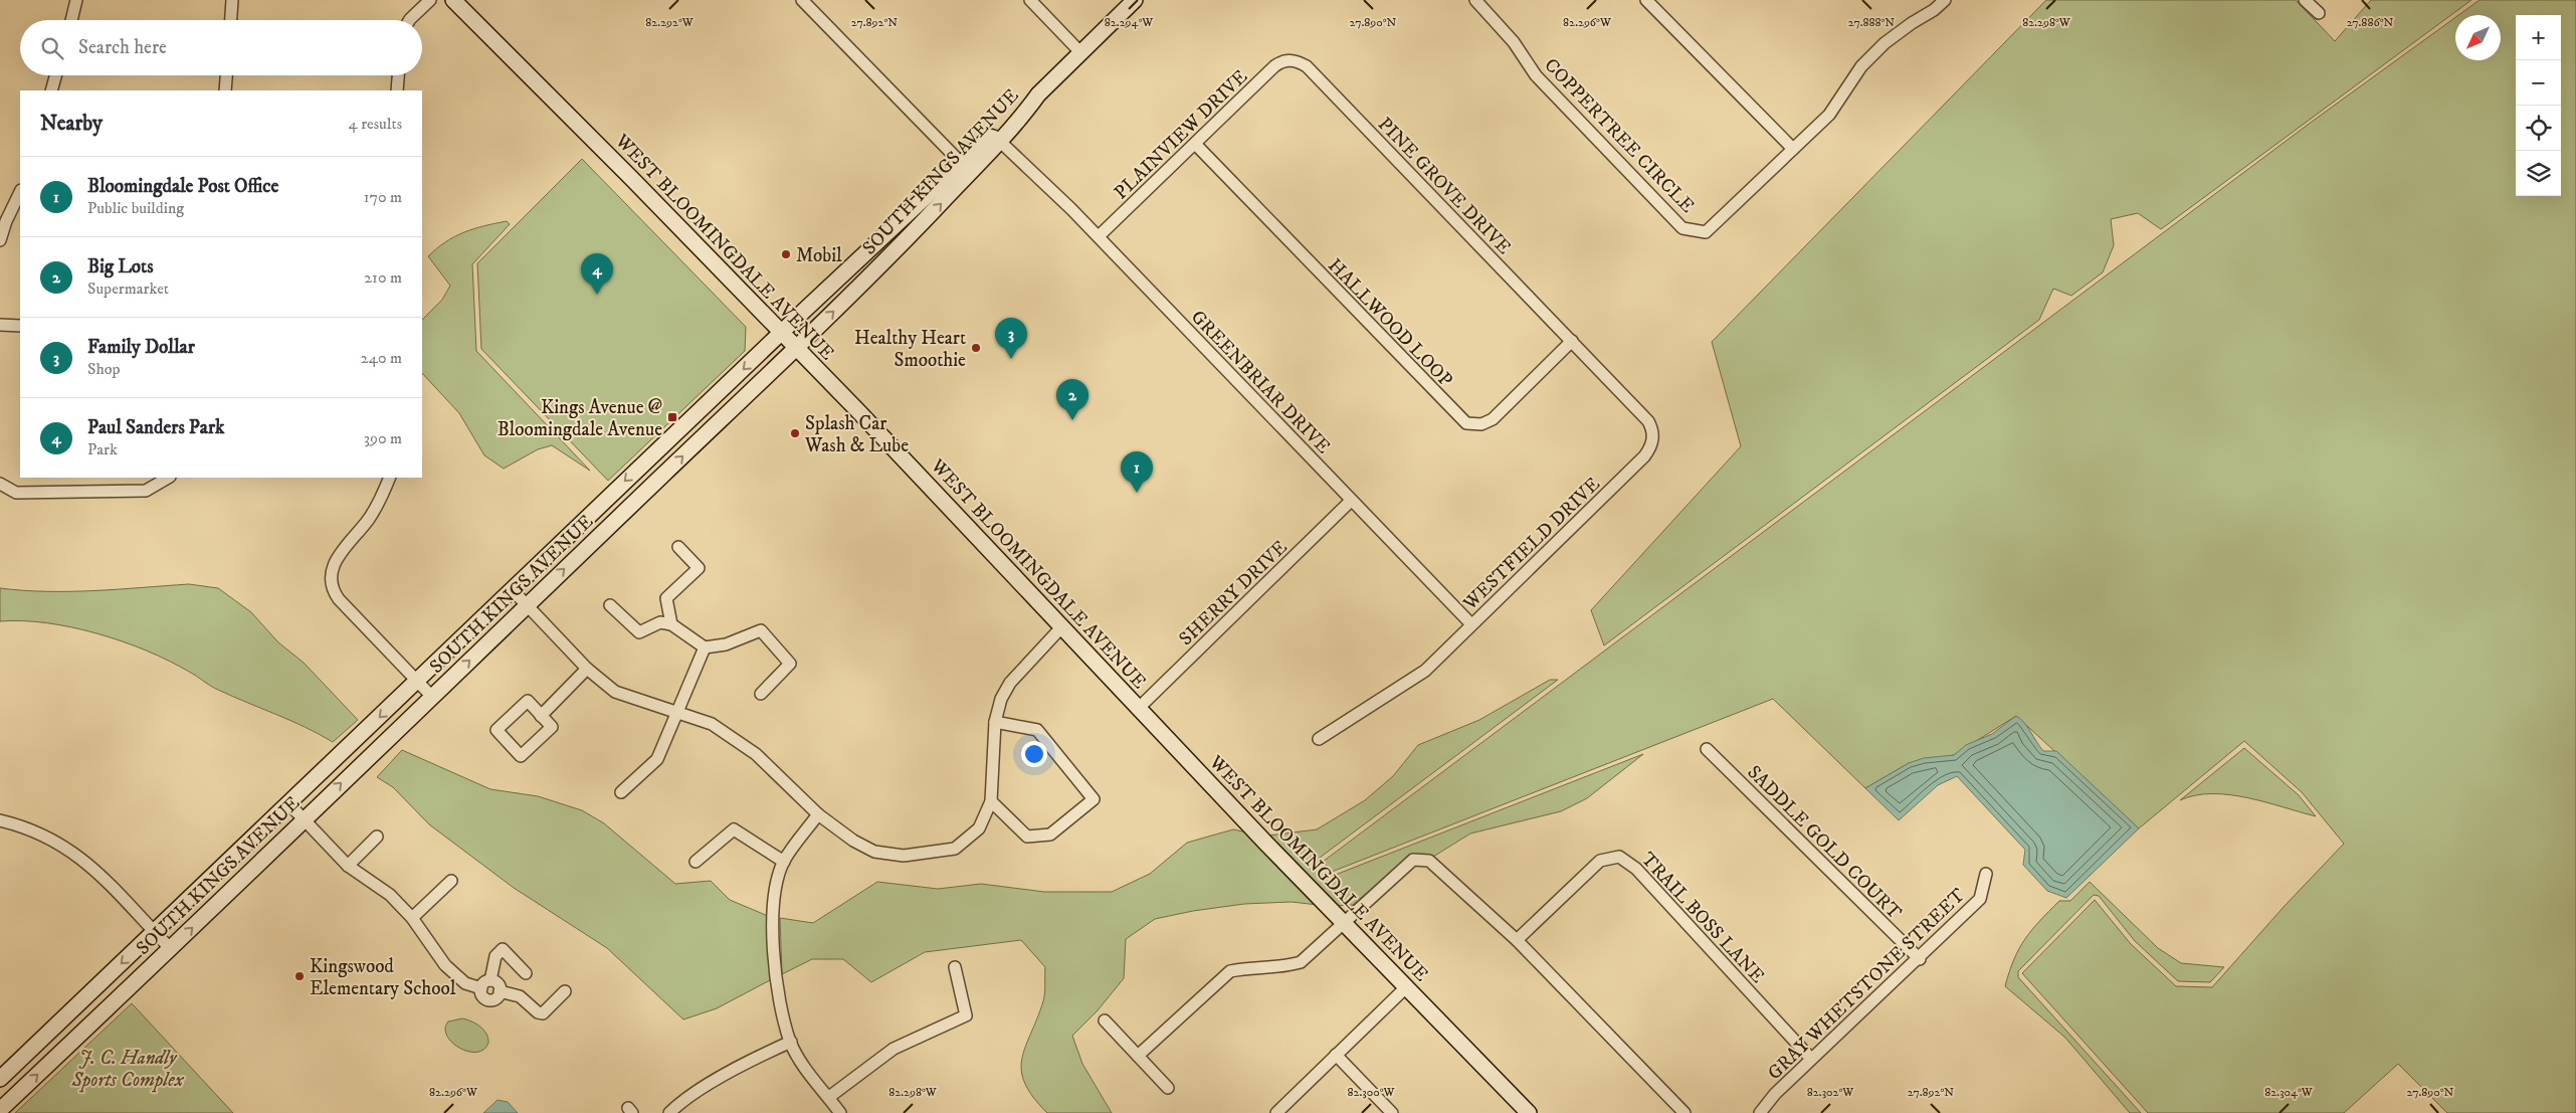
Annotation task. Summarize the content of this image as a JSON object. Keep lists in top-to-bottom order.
{
  "streets": {
    "main road": ["SOUTH KINGS AVENUE", "WEST BLOOMINGDALE AVENUE"],
    "street": [
      "PLAINVIEW DRIVE",
      "COPPERTREE CIRCLE",
      "PINE GROVE DRIVE",
      "HALLWOOD LOOP",
      "GREENBRIAR DRIVE",
      "WESTFIELD DRIVE",
      "SHERRY DRIVE",
      "SADDLE GOLD COURT",
      "TRAIL BOSS LANE",
      "GRAY WHETSTONE STREET"
    ]
  },
  "crossings": [
    ["PLAINVIEW DRIVE", "PINE GROVE DRIVE"],
    ["PLAINVIEW DRIVE", "HALLWOOD LOOP"],
    ["PLAINVIEW DRIVE", "GREENBRIAR DRIVE"],
    ["SOUTH KINGS AVENUE", "WEST BLOOMINGDALE AVENUE"],
    ["SOUTH KINGS AVENUE", "GREENBRIAR DRIVE"],
    ["PINE GROVE DRIVE", "HALLWOOD LOOP"],
    ["PINE GROVE DRIVE", "WESTFIELD DRIVE"],
    ["WEST BLOOMINGDALE AVENUE", "SHERRY DRIVE"],
    ["HALLWOOD LOOP", "WESTFIELD DRIVE"],
    ["GREENBRIAR DRIVE", "WESTFIELD DRIVE"],
    ["GREENBRIAR DRIVE", "SHERRY DRIVE"],
    ["SADDLE GOLD COURT", "GRAY WHETSTONE STREET"],
    ["TRAIL BOSS LANE", "GRAY WHETSTONE STREET"]
  ],
  "parks": ["J. C. Handly Sports Complex"],
  "places": {
    "other": [
      "Mobil",
      "Healthy Heart Smoothie",
      "Splash Car Wash & Lube",
      "Kingswood Elementary School"
    ],
    "transit": ["Kings Avenue @ Bloomingdale Avenue"]
  },
  "north": "bottom left",
  "page": {
    "map_buttons": ["+", "−"],
    "search": "Search here",
    "heading": ["Nearby", "4 results"],
    "list": [
      {
        "mark": "1",
        "name": "Bloomingdale Post Office",
        "note": "Public building",
        "value": "170 m"
      },
      {
        "mark": "2",
        "name": "Big Lots",
        "note": "Supermarket",
        "value": "210 m"
      },
      {
        "mark": "3",
        "name": "Family Dollar",
        "note": "Shop",
        "value": "240 m"
      },
      {
        "mark": "4",
        "name": "Paul Sanders Park",
        "note": "Park",
        "value": "390 m"
      }
    ],
    "pins": [
      "4",
      "3",
      "2",
      "1"
    ]
  },
  "coordinates": [
    "82.292°W",
    "82.294°W",
    "82.296°W",
    "82.298°W",
    "27.892°N",
    "27.890°N",
    "27.888°N",
    "27.886°N",
    "82.300°W",
    "82.302°W",
    "82.304°W"
  ]
}
